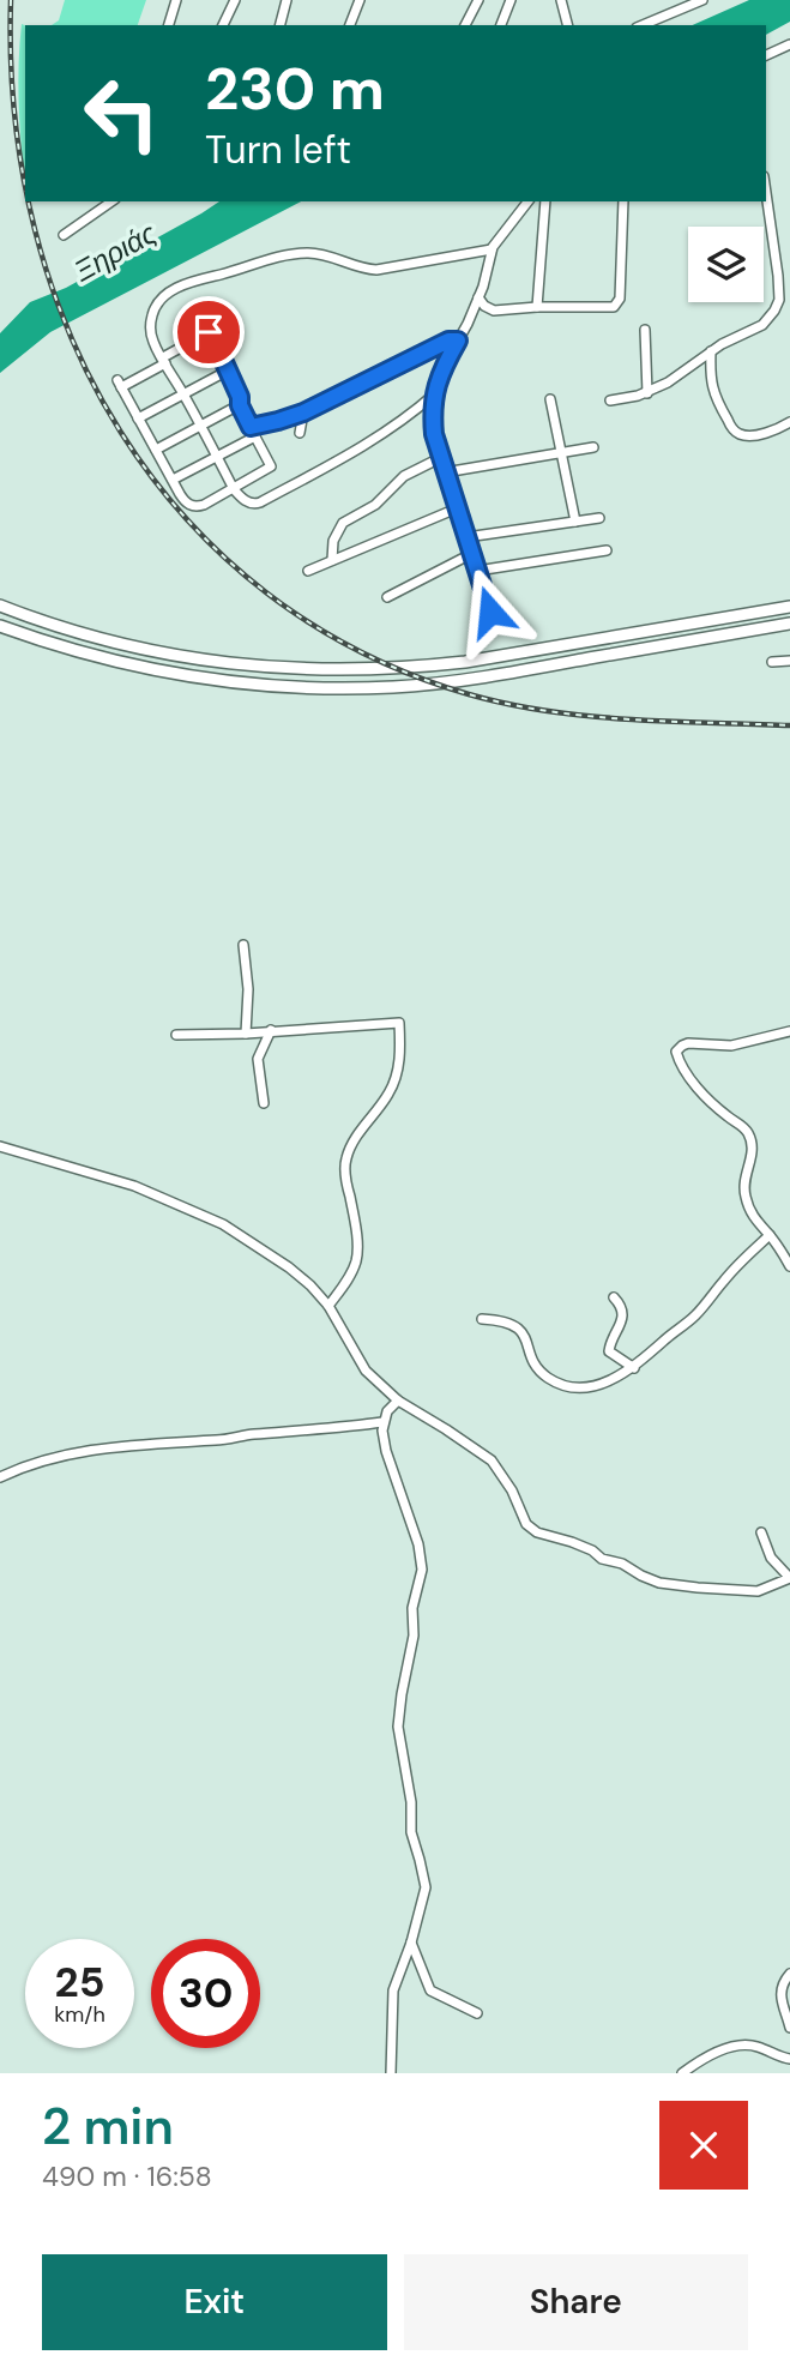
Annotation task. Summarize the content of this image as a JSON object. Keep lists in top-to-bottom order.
{
  "water": ["Ξηριάς"],
  "page": {
    "turn": ["230 m", "Turn left"],
    "speed": "25 km/h",
    "limit": "30",
    "heading": ["2 min", "490 m · 16:58"],
    "buttons": ["Exit", "Share"]
  }
}
